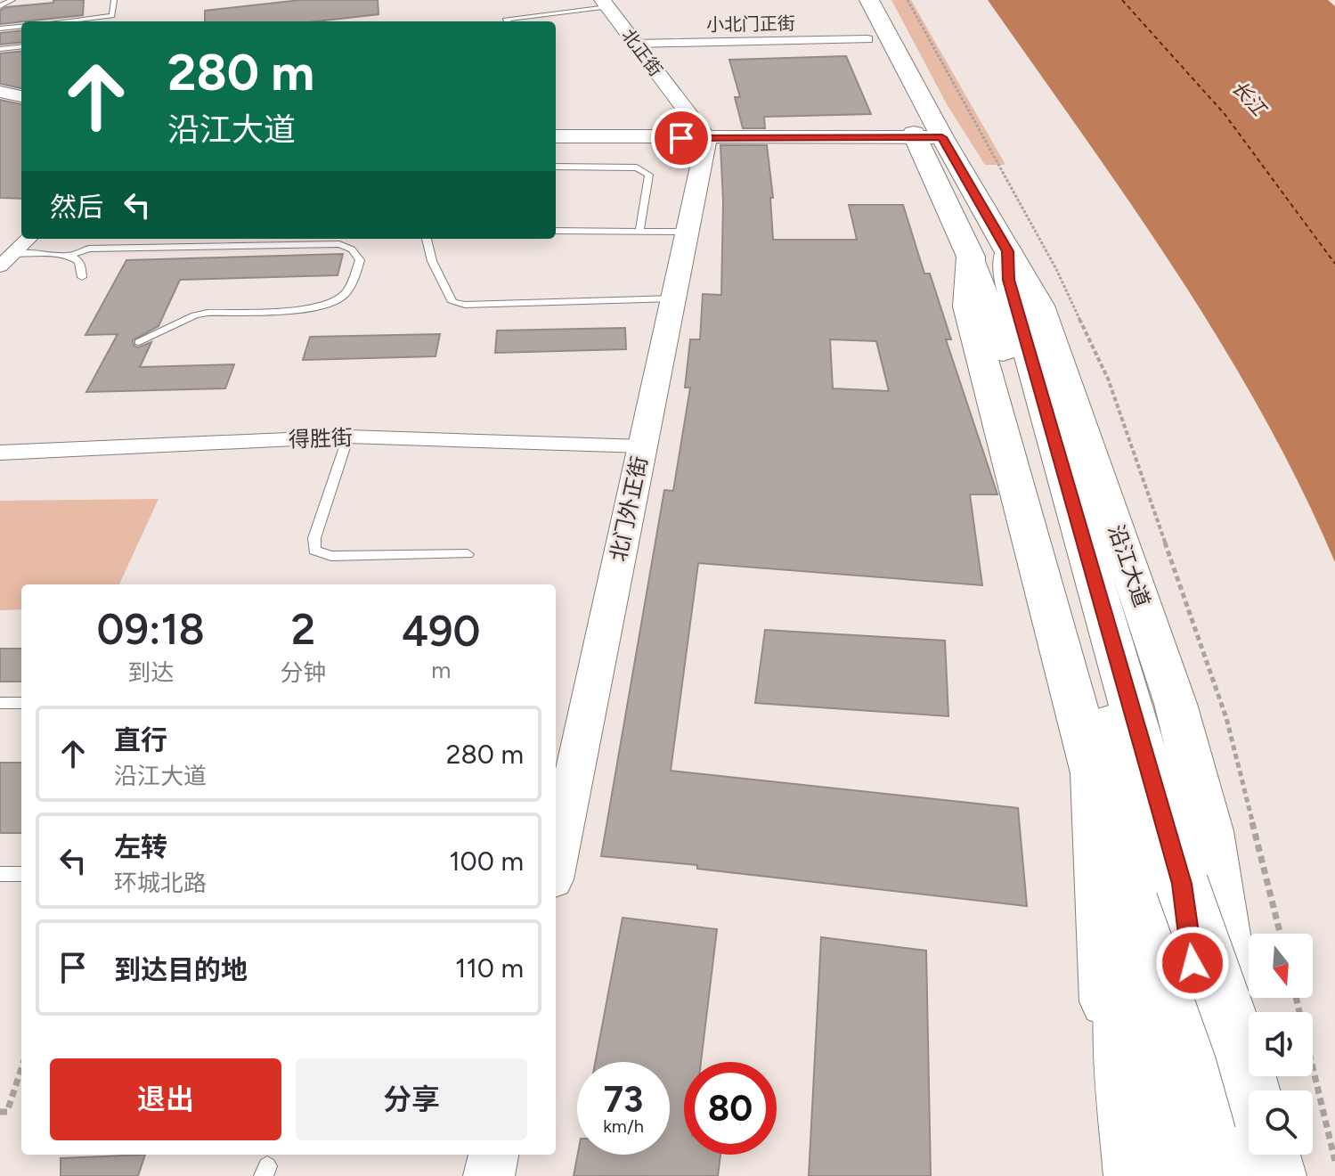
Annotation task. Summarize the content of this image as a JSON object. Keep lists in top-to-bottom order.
{
  "streets": {
    "main road": ["沿江大道"],
    "street": [
      "小北门正街",
      "北正街",
      "得胜街",
      "北门外正街"
    ]
  },
  "crossings": [
    ["小北门正街", "北正街"],
    ["小北门正街", "沿江大道"],
    ["北正街", "北门外正街"],
    ["得胜街", "北门外正街"]
  ],
  "water": ["长江"],
  "north": "bottom",
  "page": {
    "turn": ["280 m", "沿江大道"],
    "then": "然后",
    "eta": [
      "09:18",
      "到达",
      "2",
      "分钟",
      "490",
      "m"
    ],
    "list": [
      {
        "name": "直行",
        "note": "沿江大道",
        "value": "280 m"
      },
      {
        "name": "左转",
        "note": "环城北路",
        "value": "100 m"
      },
      {
        "name": "到达目的地",
        "value": "110 m"
      }
    ],
    "buttons": ["退出", "分享"],
    "speed": "73 km/h",
    "limit": "80"
  }
}
